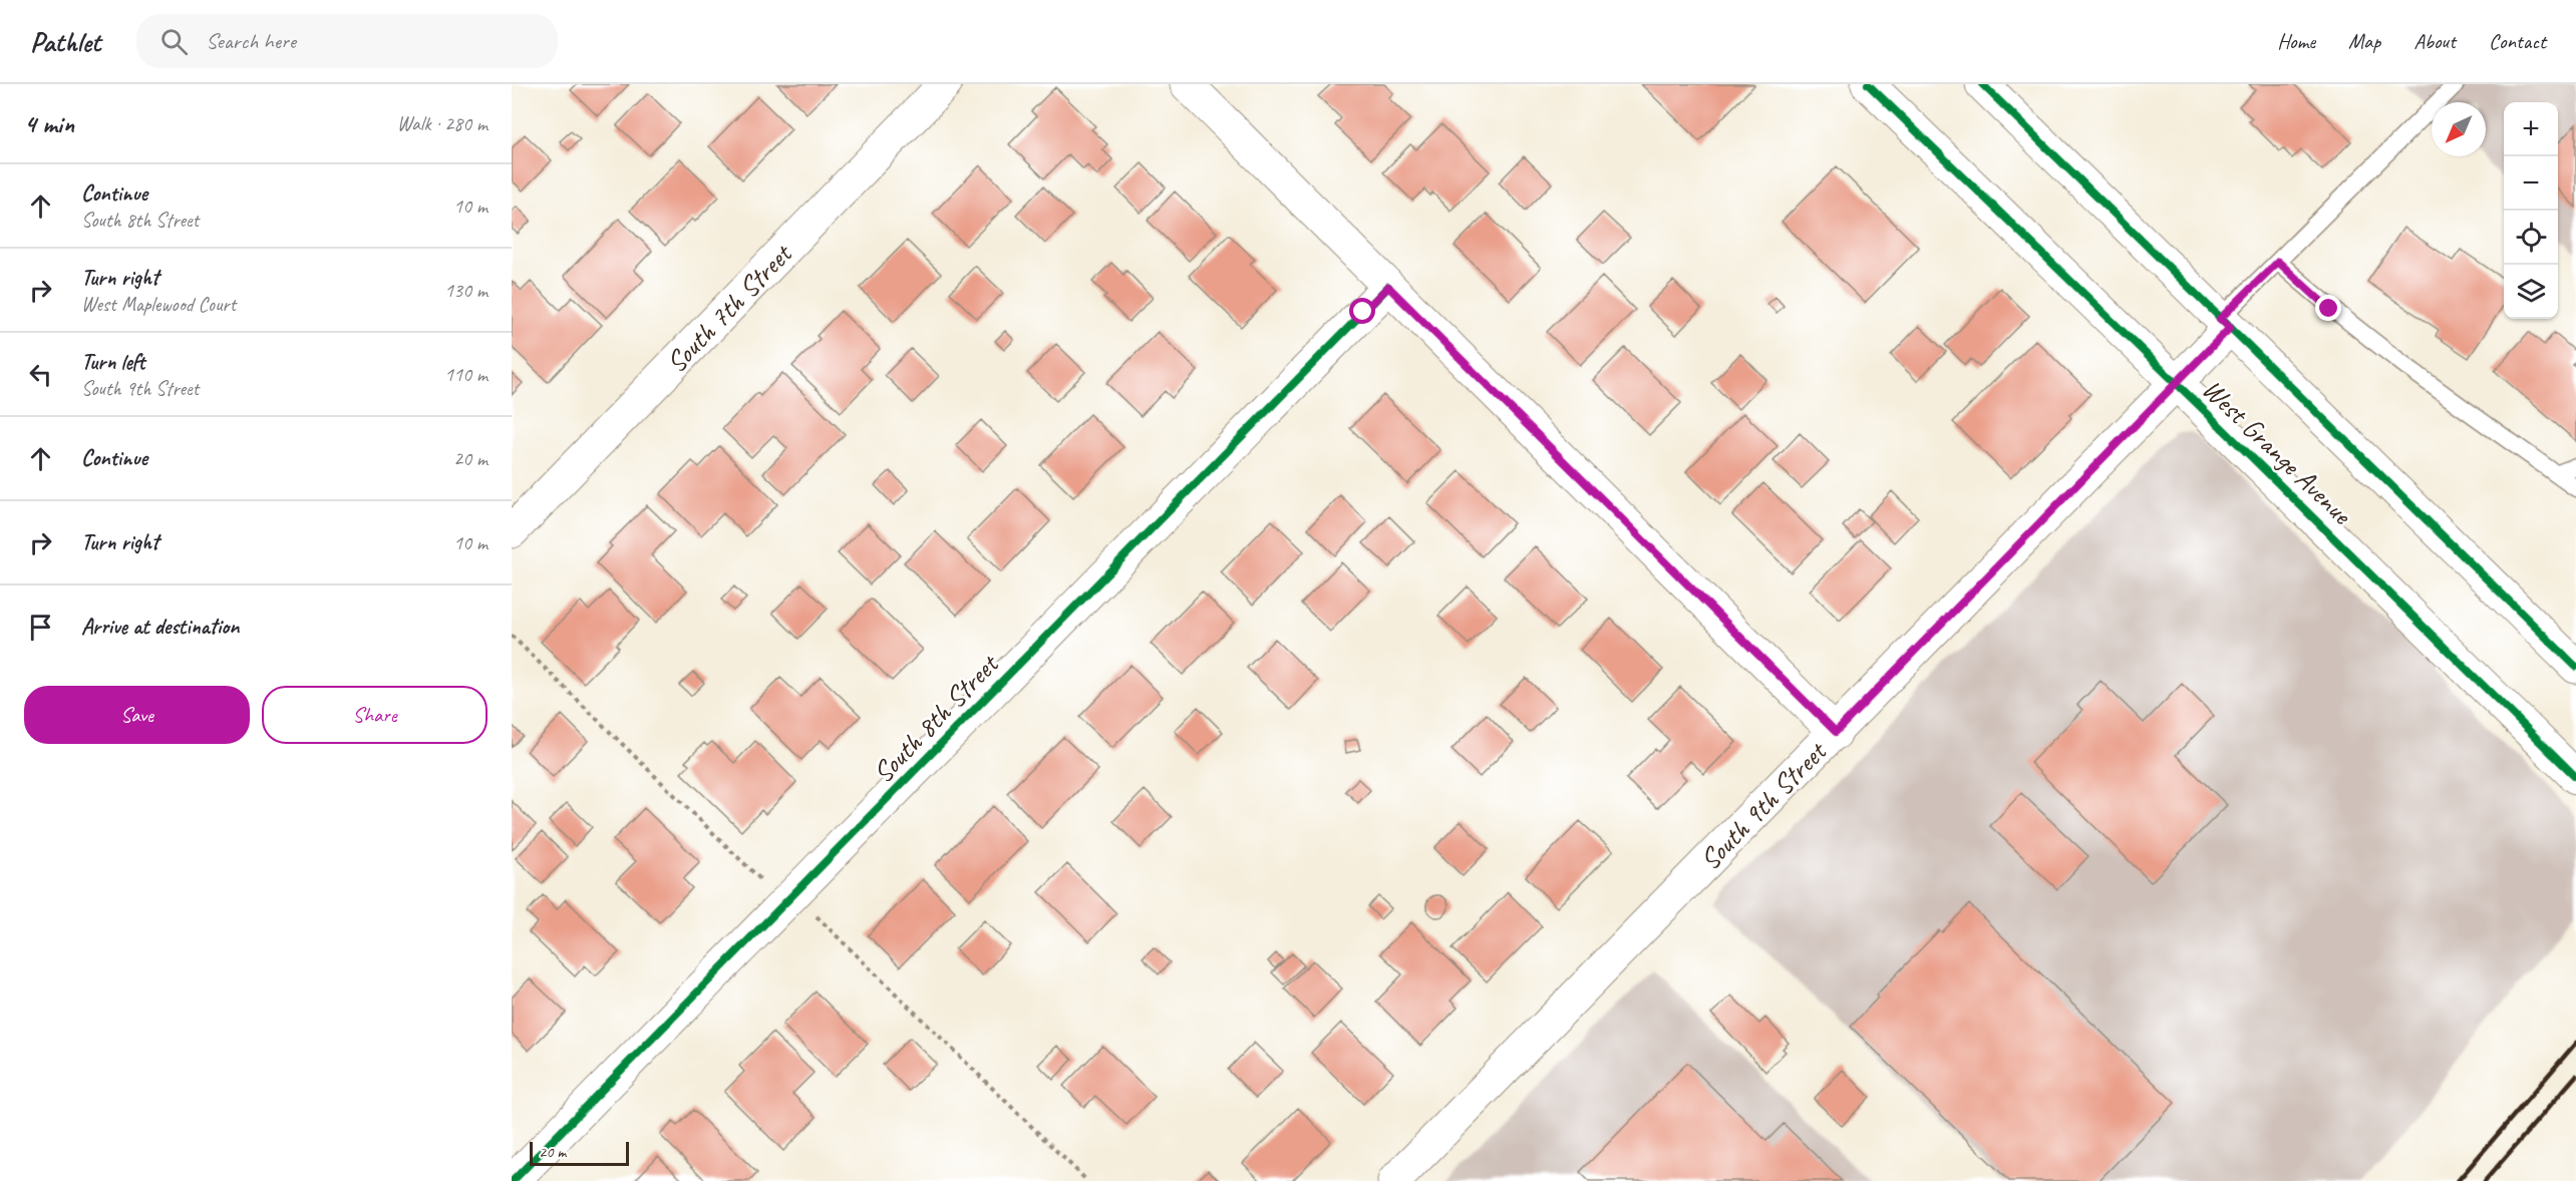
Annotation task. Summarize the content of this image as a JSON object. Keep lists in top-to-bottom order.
{
  "streets": {
    "street": [
      "South 7th Street",
      "West Grange Avenue",
      "South 8th Street",
      "South 9th Street"
    ]
  },
  "crossings": [
    ["West Grange Avenue", "South 9th Street"]
  ],
  "scale_bar": "20 m",
  "north": "bottom left",
  "page": {
    "header": "Pathlet",
    "search": "Search here",
    "nav": [
      "Home",
      "Map",
      "About",
      "Contact"
    ],
    "heading": ["4 min", "Walk · 280 m"],
    "map_buttons": ["+", "−"],
    "list": [
      ["Continue", "South 8th Street", "10 m"],
      ["Turn right", "West Maplewood Court", "130 m"],
      ["Turn left", "South 9th Street", "110 m"],
      ["Continue", "20 m"],
      ["Turn right", "10 m"],
      "Arrive at destination"
    ],
    "buttons": ["Save", "Share"],
    "scale": "20 m"
  }
}
